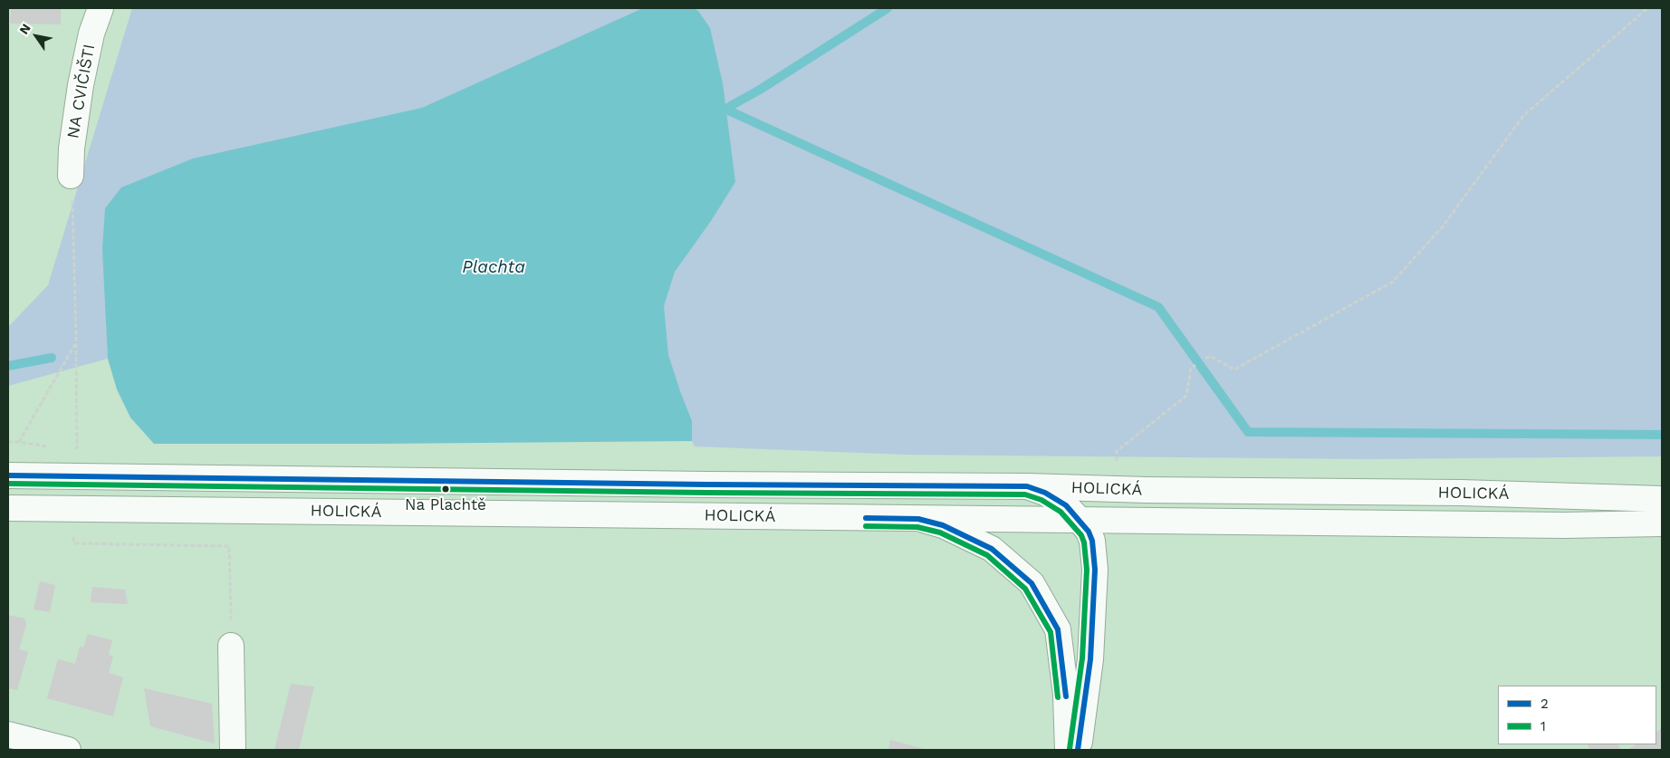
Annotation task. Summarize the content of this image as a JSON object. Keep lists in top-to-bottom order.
{
  "streets": {
    "main road": ["NA CVIČIŠTI", "HOLICKÁ"]
  },
  "water": ["Plachta"],
  "places": ["Na Plachtě"],
  "lines": ["transit line 2", "transit line 1"],
  "legend": ["2", "1"],
  "north": "top left"
}
